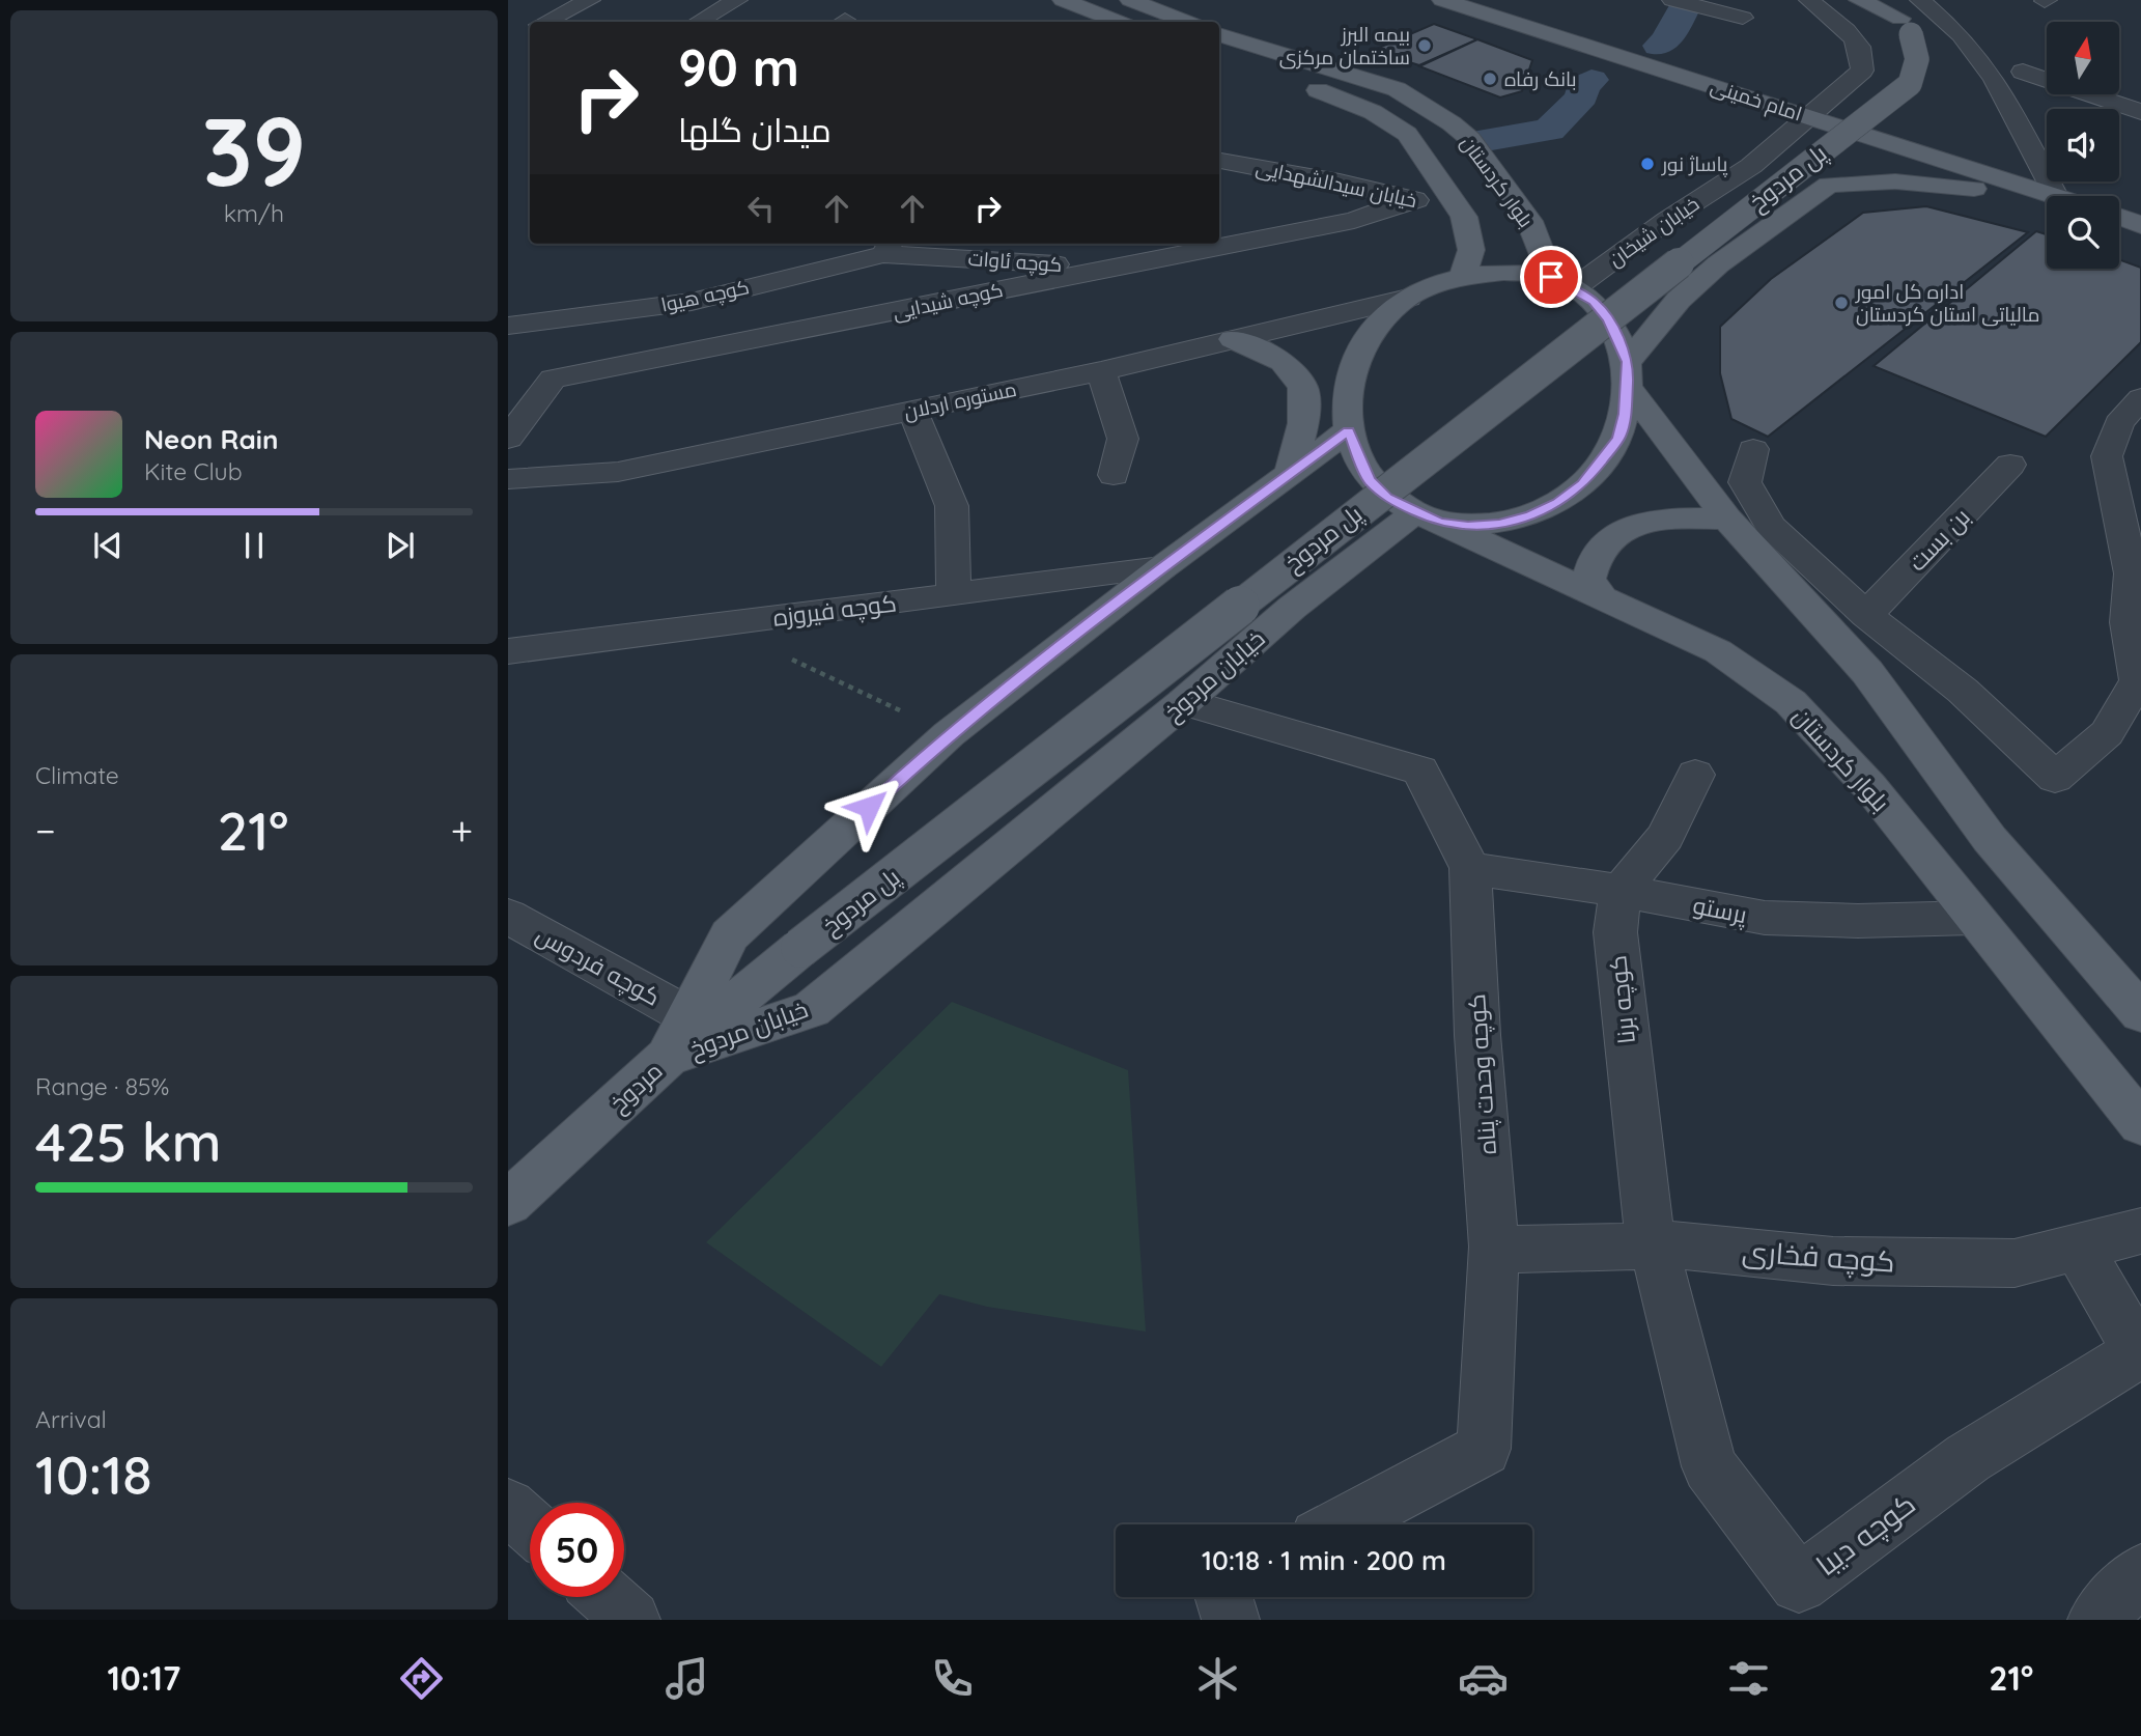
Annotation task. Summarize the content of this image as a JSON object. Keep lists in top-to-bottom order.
{
  "streets": {
    "main road": [
      "امام خمینی",
      "پل مردوخ",
      "بلوار کردستان",
      "خیابان مردوخ",
      "مردوخ"
    ],
    "street": [
      "خیابان سیدالشهدایی",
      "خیابان شیخان",
      "کوچه ئاوات",
      "کوچه هیوا",
      "کوچه شیدایی",
      "مستوره اردلان",
      "بن بست",
      "کوچه فیروزه",
      "پرستو",
      "کوچه فردوس",
      "کوچه برنا",
      "کوچه وحدت پناه",
      "کوچه فخاری",
      "کوچه دیبا"
    ]
  },
  "crossings": [
    ["امام خمینی", "خیابان شیخان"],
    ["پل مردوخ", "مردوخ"],
    ["بلوار کردستان", "خیابان سیدالشهدایی"],
    ["بلوار کردستان", "خیابان شیخان"],
    ["بلوار کردستان", "مستوره اردلان"],
    ["بلوار کردستان", "خیابان مردوخ"],
    ["بلوار کردستان", "پرستو"],
    ["خیابان سیدالشهدایی", "کوچه شیدایی"],
    ["کوچه ئاوات", "کوچه هیوا"],
    ["کوچه ئاوات", "کوچه شیدایی"],
    ["کوچه فیروزه", "خیابان مردوخ"],
    ["خیابان مردوخ", "کوچه فردوس"],
    ["خیابان مردوخ", "کوچه وحدت پناه"],
    ["خیابان مردوخ", "مردوخ"],
    ["پرستو", "کوچه برنا"],
    ["پرستو", "کوچه وحدت پناه"],
    ["کوچه برنا", "کوچه فخاری"],
    ["کوچه برنا", "کوچه دیبا"],
    ["کوچه وحدت پناه", "کوچه فخاری"],
    ["کوچه فخاری", "کوچه دیبا"]
  ],
  "places": [
    "بیمه البرز ساختمان مرکزی",
    "بانک رفاه",
    "پاساژ نور",
    "اداره کل امور مالیاتی استان کردستان"
  ],
  "north": "top",
  "page": {
    "tile": [
      ["39", "km/h"],
      "Climate",
      ["Range · 85%", "425 km"],
      ["Arrival", "10:18"]
    ],
    "turn": ["90 m", "میدان گلها"],
    "song": ["Neon Rain", "Kite Club"],
    "heat": ["−", "21°", "+"],
    "limit": "50",
    "trip": "10:18 · 1 min · 200 m",
    "tabs": ["10:17", "21°"]
  }
}
